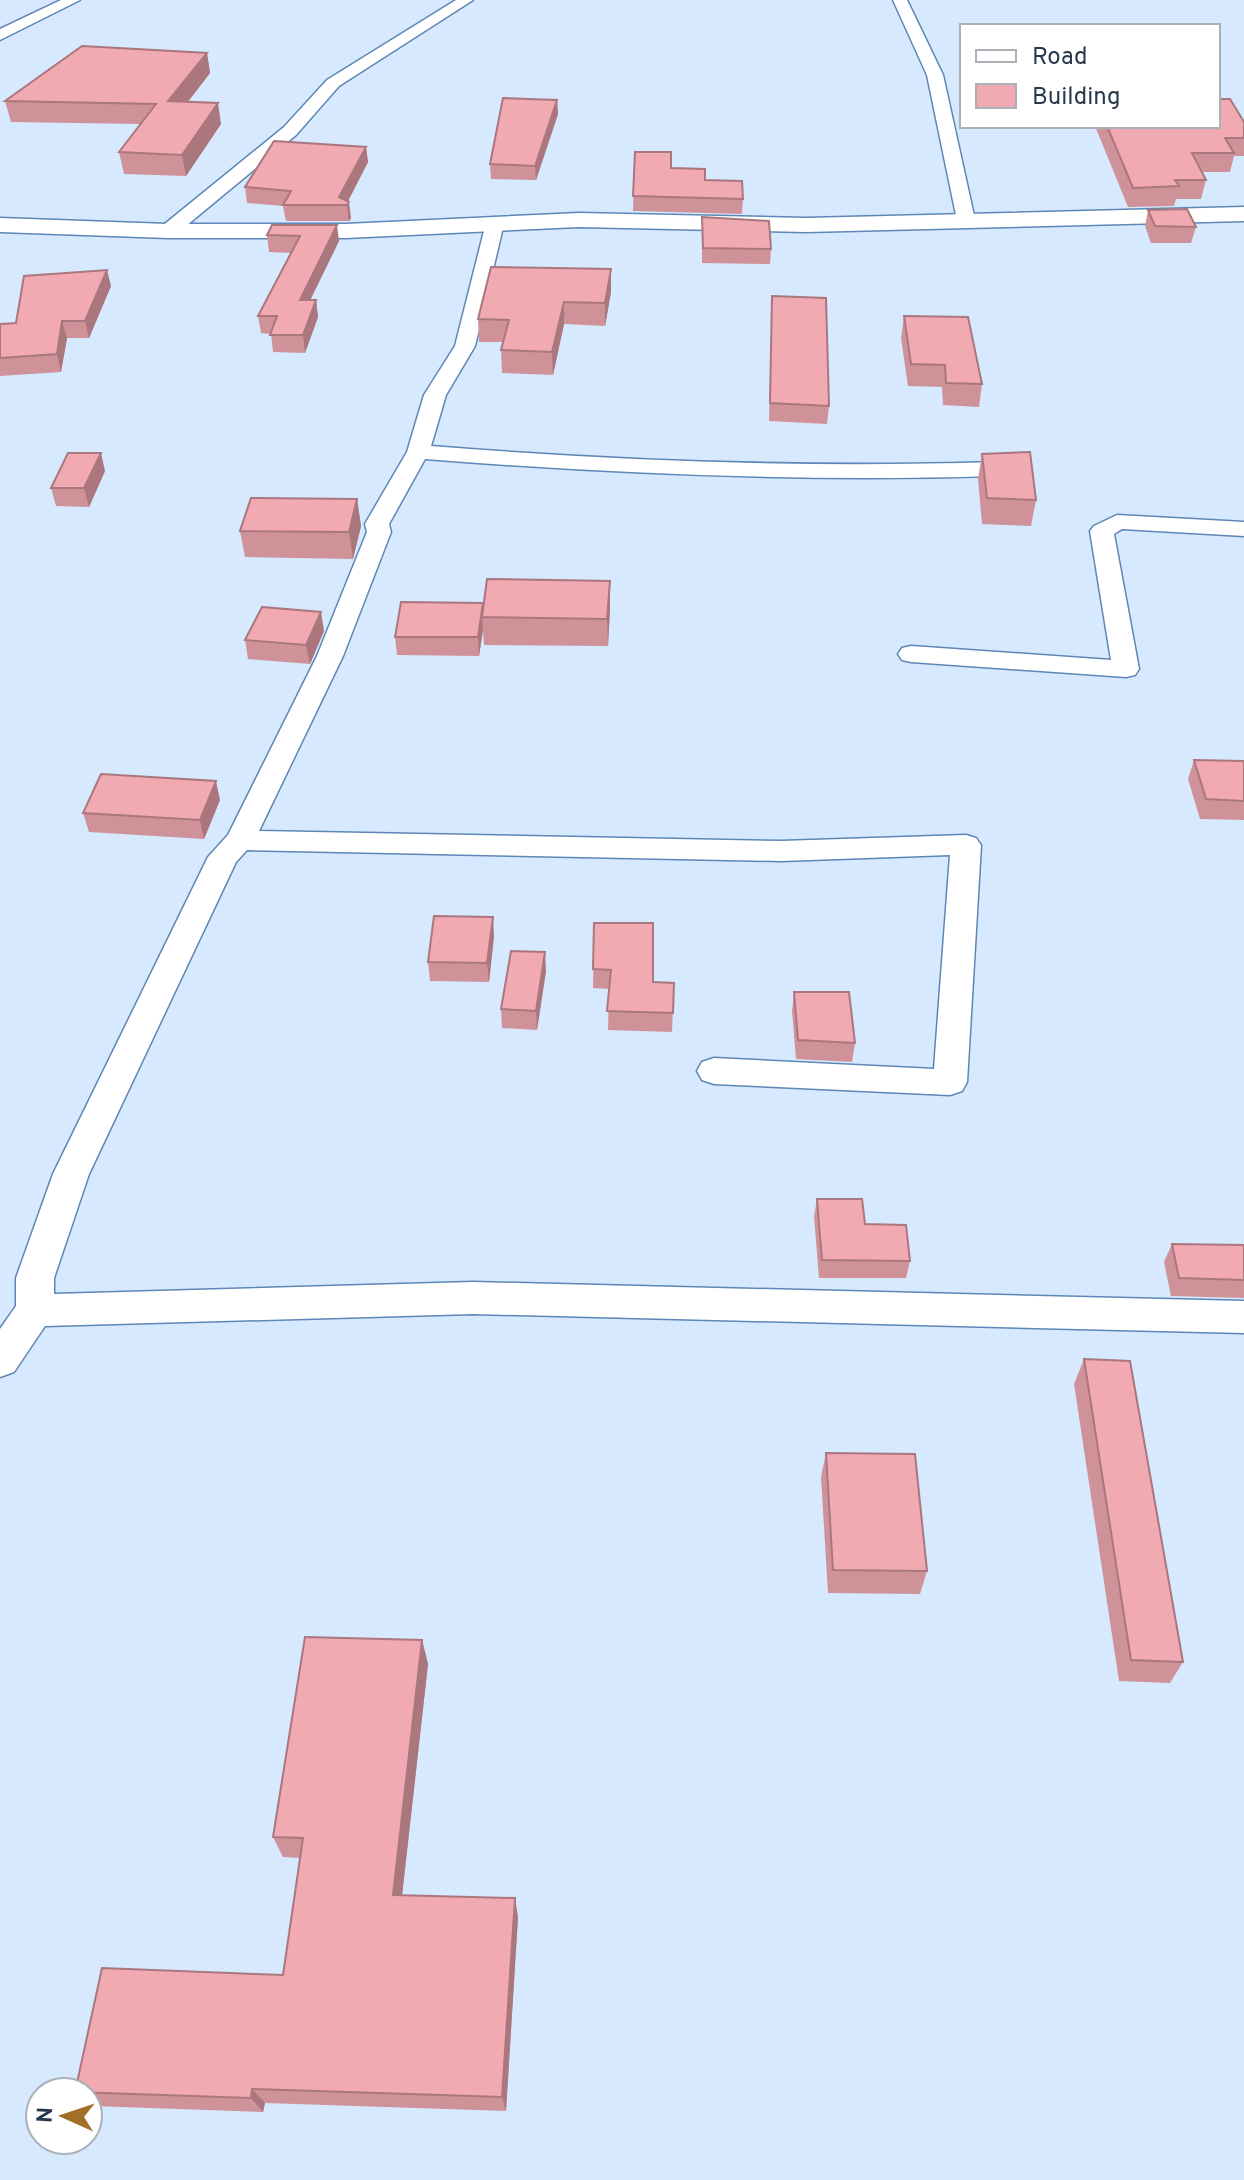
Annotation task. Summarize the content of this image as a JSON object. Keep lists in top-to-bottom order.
{
  "legend": ["Road", "Building"],
  "north": "left"
}
